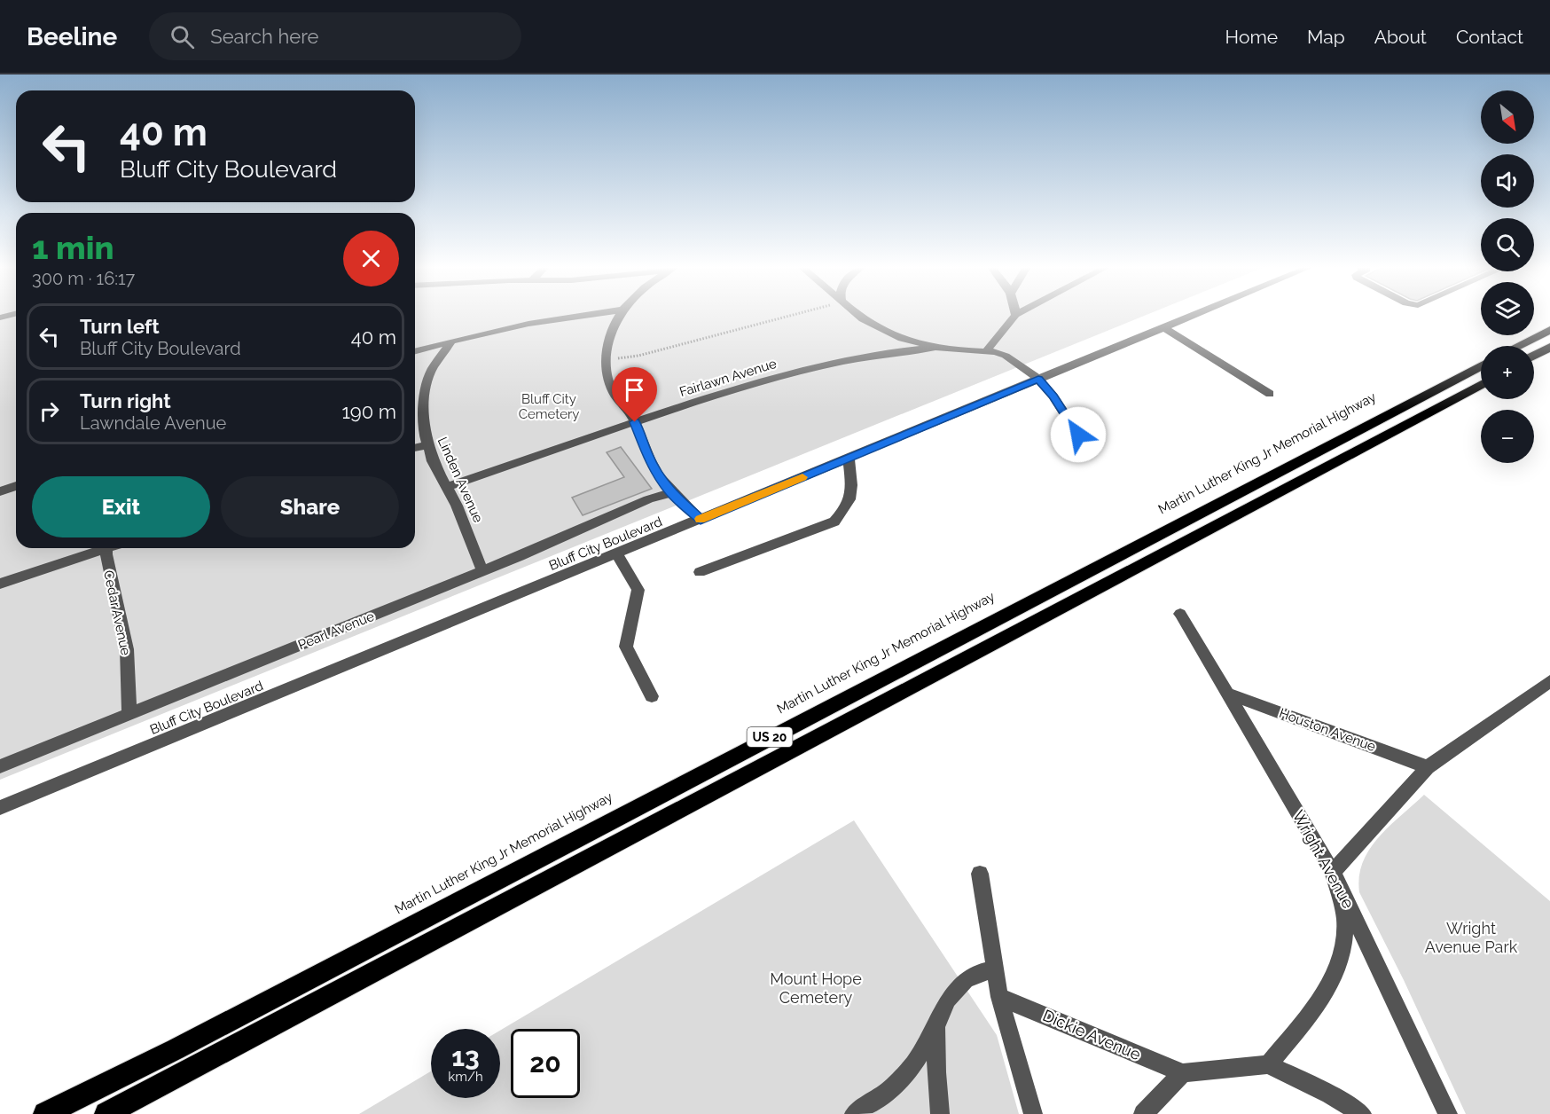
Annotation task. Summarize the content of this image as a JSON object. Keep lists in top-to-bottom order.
{
  "streets": {
    "highway": ["Martin Luther King Jr Memorial Highway", "US 20"],
    "street": [
      "Fairlawn Avenue",
      "Linden Avenue",
      "Bluff City Boulevard",
      "Cedar Avenue",
      "Pearl Avenue",
      "Houston Avenue",
      "Wright Avenue",
      "Dickie Avenue"
    ]
  },
  "crossings": [
    ["Fairlawn Avenue", "Linden Avenue"],
    ["Linden Avenue", "Pearl Avenue"],
    ["Cedar Avenue", "Pearl Avenue"],
    ["Houston Avenue", "Wright Avenue"]
  ],
  "parks": ["Bluff City Cemetery", "Wright Avenue Park", "Mount Hope Cemetery"],
  "north": "bottom right",
  "page": {
    "header": "Beeline",
    "search": "Search here",
    "nav": [
      "Home",
      "Map",
      "About",
      "Contact"
    ],
    "map_buttons": ["+", "−"],
    "turn": ["40 m", "Bluff City Boulevard"],
    "heading": ["1 min", "300 m · 16:17"],
    "list": [
      {
        "name": "Turn left",
        "note": "Bluff City Boulevard",
        "value": "40 m"
      },
      {
        "name": "Turn right",
        "note": "Lawndale Avenue",
        "value": "190 m"
      }
    ],
    "buttons": ["Exit", "Share"],
    "speed": "13 km/h",
    "limit": "20"
  }
}
